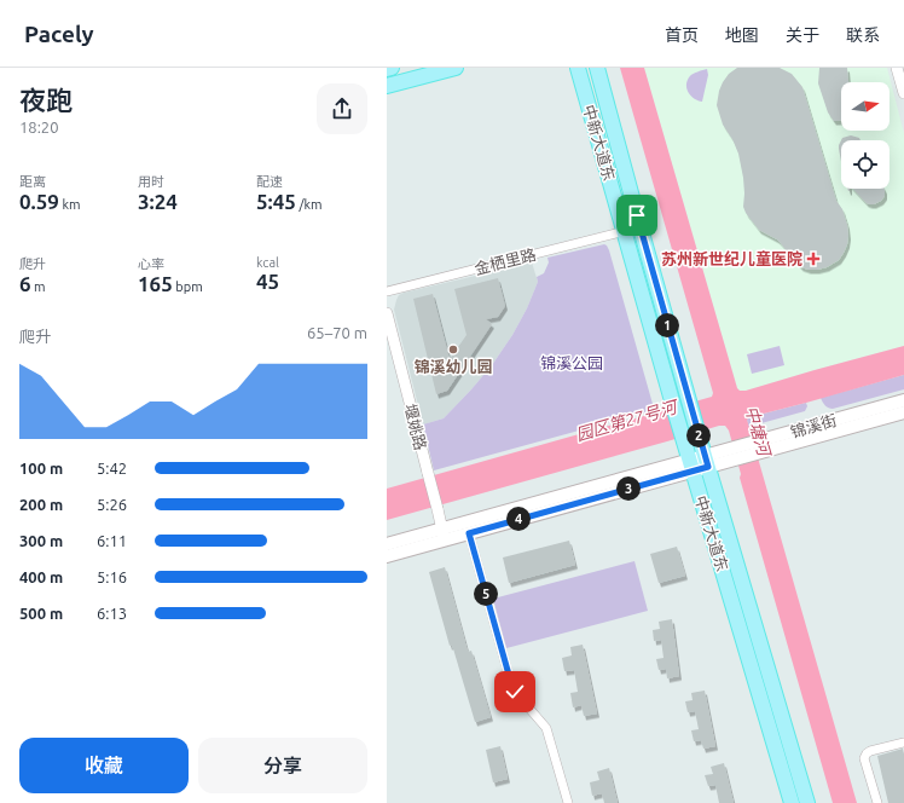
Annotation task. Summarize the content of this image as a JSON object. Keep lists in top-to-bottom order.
{
  "streets": {
    "main road": ["中新大道东", "锦溪街"],
    "street": ["金栖里路", "堰姚路"]
  },
  "crossings": [
    ["中新大道东", "金栖里路"],
    ["中新大道东", "锦溪街"],
    ["锦溪街", "堰姚路"]
  ],
  "water": ["园区第27号河", "中塘河"],
  "parks": ["锦溪公园"],
  "places": {
    "health": ["苏州新世纪儿童医院"],
    "other": ["锦溪幼儿园"]
  },
  "north": "right",
  "page": {
    "header": "Pacely",
    "nav": [
      "首页",
      "地图",
      "关于",
      "联系"
    ],
    "heading": ["夜跑", "18:20"],
    "stats": [
      ["距离", "0.59 km"],
      ["用时", "3:24"],
      ["配速", "5:45 /km"],
      ["爬升", "6 m"],
      ["心率", "165 bpm"],
      ["kcal", "45"]
    ],
    "pins": [
      "1",
      "2",
      "3",
      "4",
      "5"
    ],
    "chart": ["爬升", "65–70 m"],
    "list": [
      {
        "name": "100 m",
        "note": "5:42"
      },
      {
        "name": "200 m",
        "note": "5:26"
      },
      {
        "name": "300 m",
        "note": "6:11"
      },
      {
        "name": "400 m",
        "note": "5:16"
      },
      {
        "name": "500 m",
        "note": "6:13"
      }
    ],
    "buttons": ["收藏", "分享"]
  }
}
